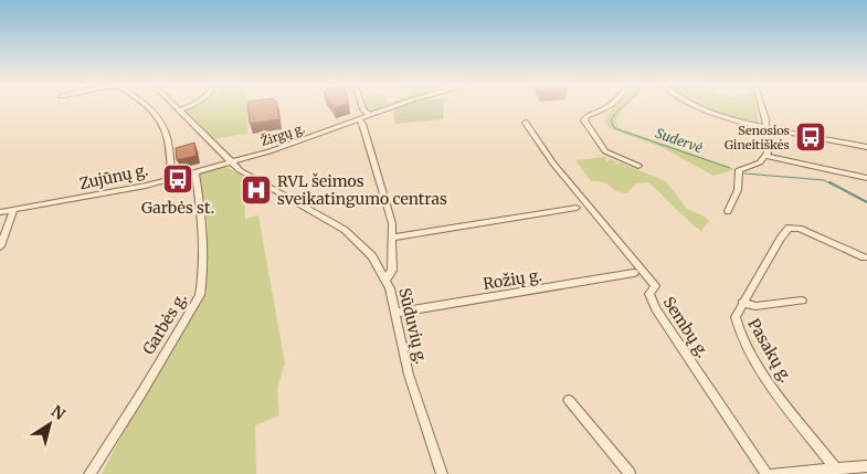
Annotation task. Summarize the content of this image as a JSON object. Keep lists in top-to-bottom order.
{
  "streets": {
    "street": [
      "Žirgų g.",
      "Zujūnų g.",
      "Rožių g.",
      "Garbės g.",
      "Sūduvių g.",
      "Sembų g.",
      "Pasakų g."
    ]
  },
  "crossings": [
    ["Žirgų g.", "Zujūnų g."],
    ["Žirgų g.", "Sūduvių g."],
    ["Zujūnų g.", "Garbės g."],
    ["Zujūnų g.", "Sūduvių g."],
    ["Rožių g.", "Sūduvių g."]
  ],
  "water": ["Sudervė"],
  "places": {
    "bus stop": ["Senosios Gineitiškės", "Garbės st."],
    "hospital": ["RVL šeimos sveikatingumo centras"]
  },
  "north": "top right"
}
